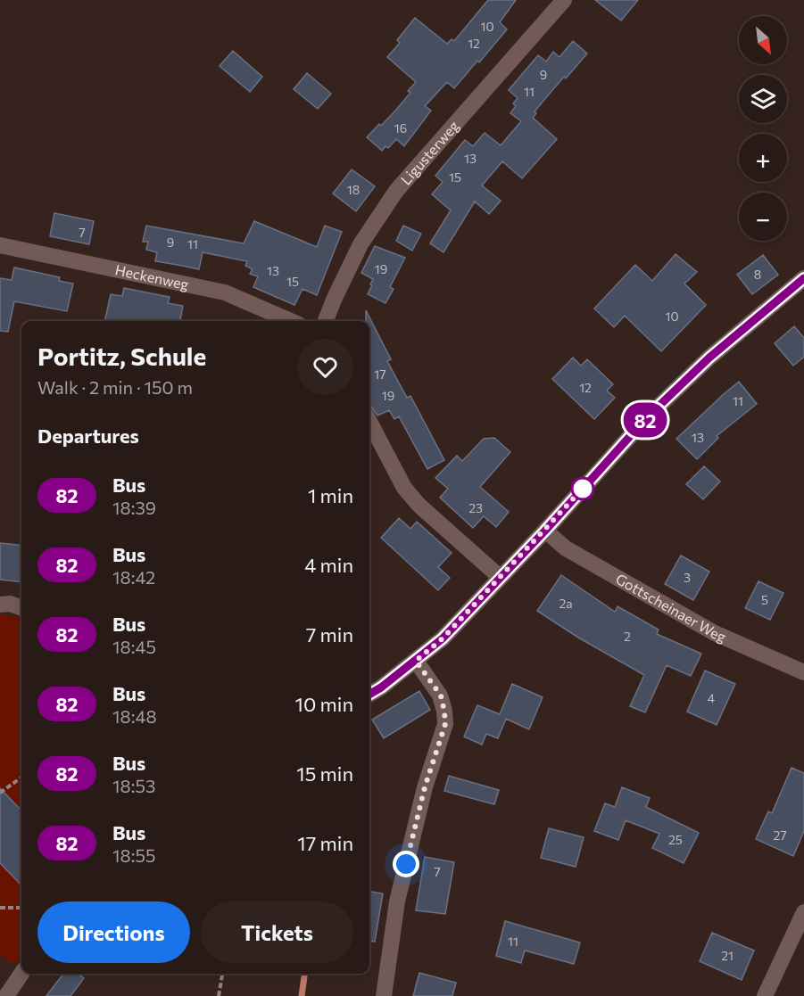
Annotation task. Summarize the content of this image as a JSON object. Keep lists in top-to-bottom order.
{
  "streets": {
    "street": ["Ligusterweg", "Heckenweg", "Gottscheinaer Weg"]
  },
  "lines": ["bus line 82"],
  "house_numbers": [
    "10",
    "12",
    "9",
    "11",
    "16",
    "13",
    "15",
    "18",
    "7",
    "9",
    "11",
    "19",
    "13",
    "8",
    "15",
    "10",
    "17",
    "12",
    "19",
    "11",
    "13",
    "23",
    "3",
    "5",
    "2a",
    "2",
    "4",
    "27",
    "25",
    "7",
    "11",
    "21"
  ],
  "north": "bottom right",
  "page": {
    "on_map": "82",
    "map_buttons": ["+", "−"],
    "heading": [
      ["Portitz, Schule", "Walk · 2 min · 150 m"],
      "Departures"
    ],
    "list": [
      {
        "mark": "82",
        "name": "Bus",
        "note": "18:39",
        "value": "1 min"
      },
      {
        "mark": "82",
        "name": "Bus",
        "note": "18:42",
        "value": "4 min"
      },
      {
        "mark": "82",
        "name": "Bus",
        "note": "18:45",
        "value": "7 min"
      },
      {
        "mark": "82",
        "name": "Bus",
        "note": "18:48",
        "value": "10 min"
      },
      {
        "mark": "82",
        "name": "Bus",
        "note": "18:53",
        "value": "15 min"
      },
      {
        "mark": "82",
        "name": "Bus",
        "note": "18:55",
        "value": "17 min"
      }
    ],
    "buttons": ["Directions", "Tickets"]
  }
}
